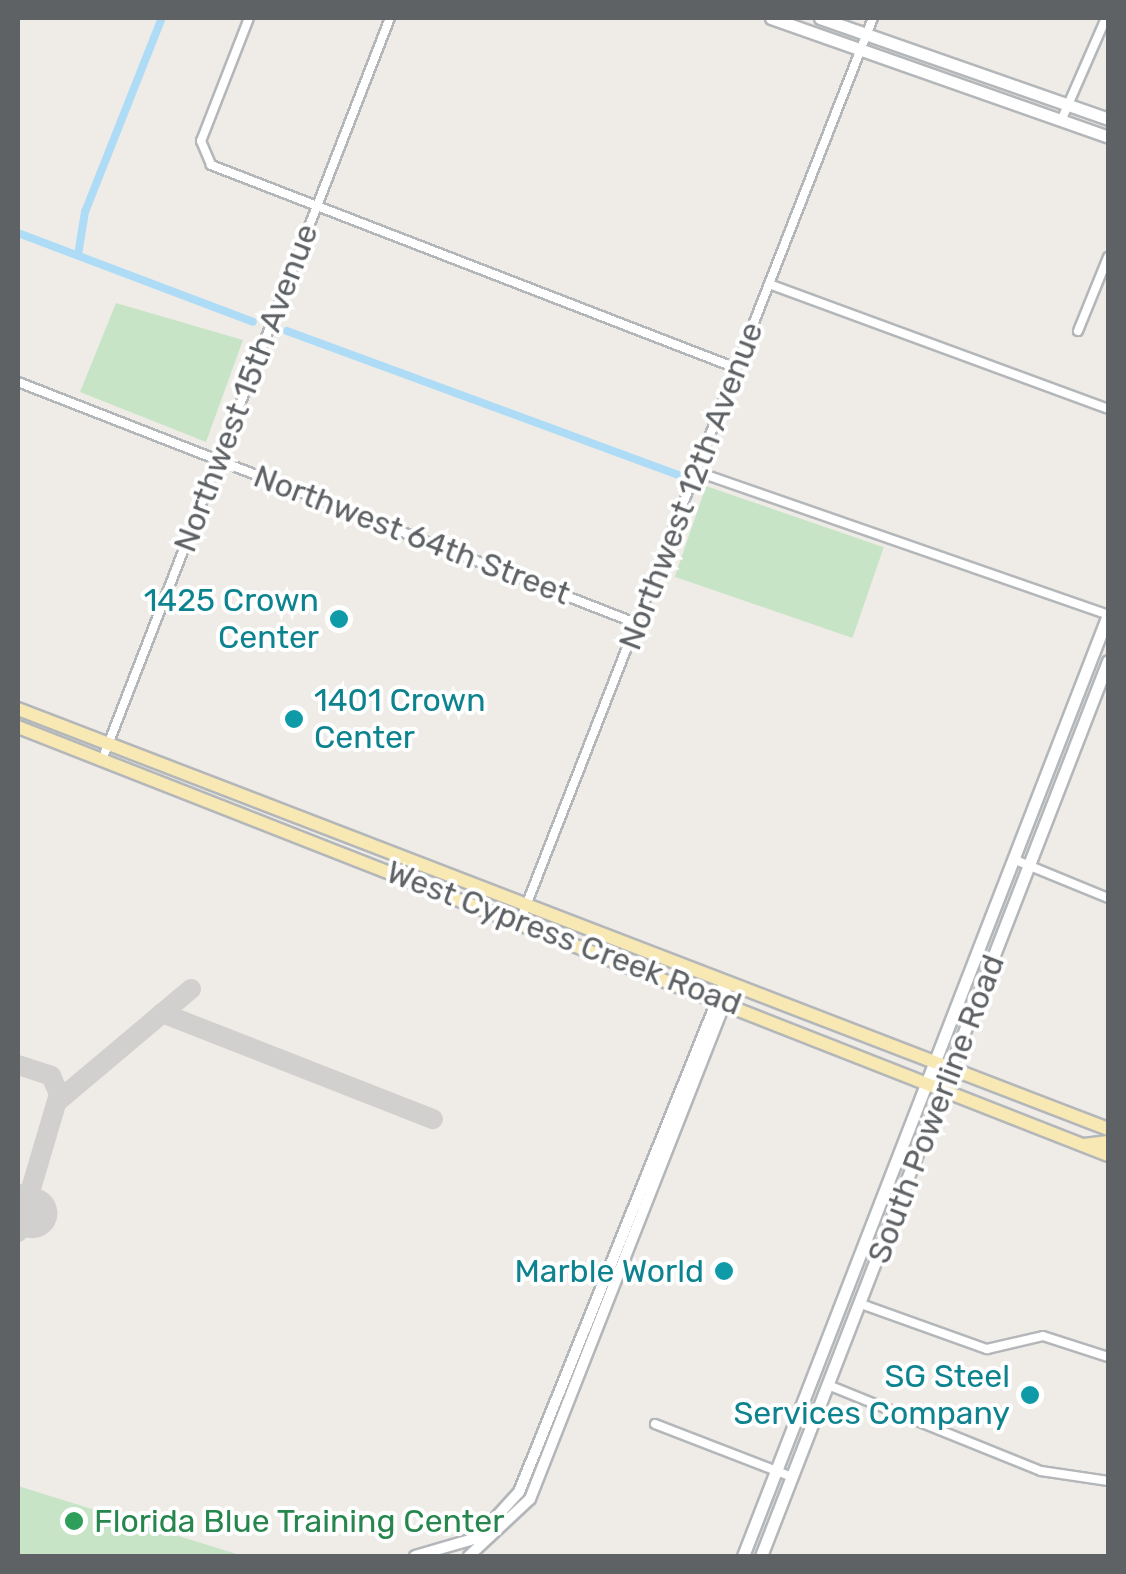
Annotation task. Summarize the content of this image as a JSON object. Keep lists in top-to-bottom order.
{
  "streets": {
    "main road": ["West Cypress Creek Road", "South Powerline Road"],
    "street": ["Northwest 15th Avenue", "Northwest 12th Avenue", "Northwest 64th Street"]
  },
  "crossings": [
    ["Northwest 15th Avenue", "Northwest 64th Street"],
    ["Northwest 15th Avenue", "West Cypress Creek Road"],
    ["Northwest 12th Avenue", "Northwest 64th Street"],
    ["Northwest 12th Avenue", "West Cypress Creek Road"],
    ["West Cypress Creek Road", "South Powerline Road"]
  ],
  "places": [
    "1425 Crown Center",
    "1401 Crown Center",
    "Marble World",
    "SG Steel Services Company",
    "Florida Blue Training Center"
  ]
}
